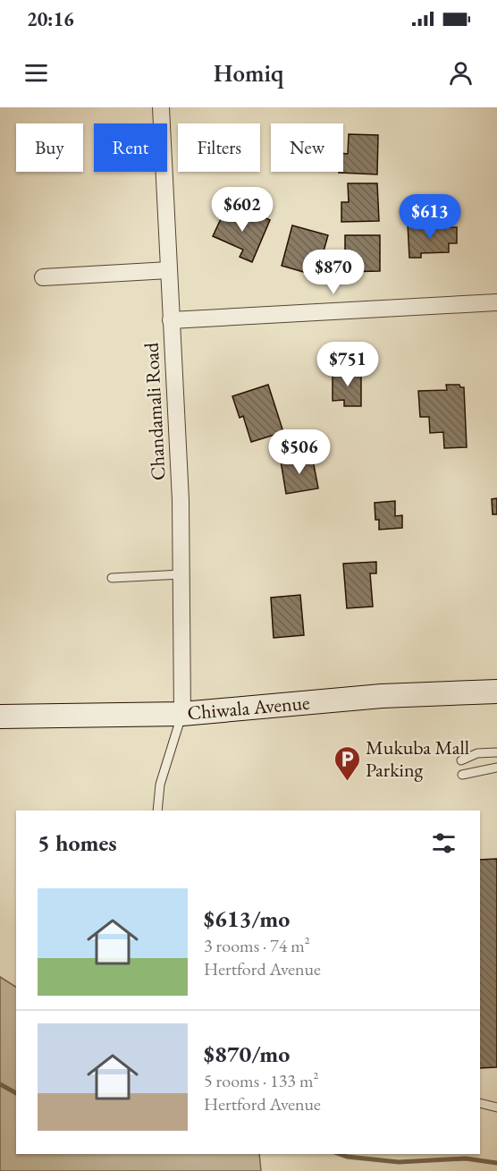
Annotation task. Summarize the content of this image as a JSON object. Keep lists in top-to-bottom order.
{
  "streets": {
    "main road": ["Chiwala Avenue"],
    "street": ["Chandamali Road"]
  },
  "crossings": [
    ["Chandamali Road", "Chiwala Avenue"]
  ],
  "places": {
    "parking": ["Mukuba Mall Parking"]
  },
  "page": {
    "status": "20:16",
    "header": "Homiq",
    "chip": [
      "Buy",
      "Rent",
      "Filters",
      "New"
    ],
    "price": [
      "$602",
      "$613",
      "$870",
      "$751",
      "$506"
    ],
    "heading": "5 homes",
    "list": [
      {
        "name": "$613/mo",
        "note": "3 rooms · 74 m² · Hertford Avenue"
      },
      {
        "name": "$870/mo",
        "note": "5 rooms · 133 m² · Hertford Avenue"
      }
    ]
  }
}
